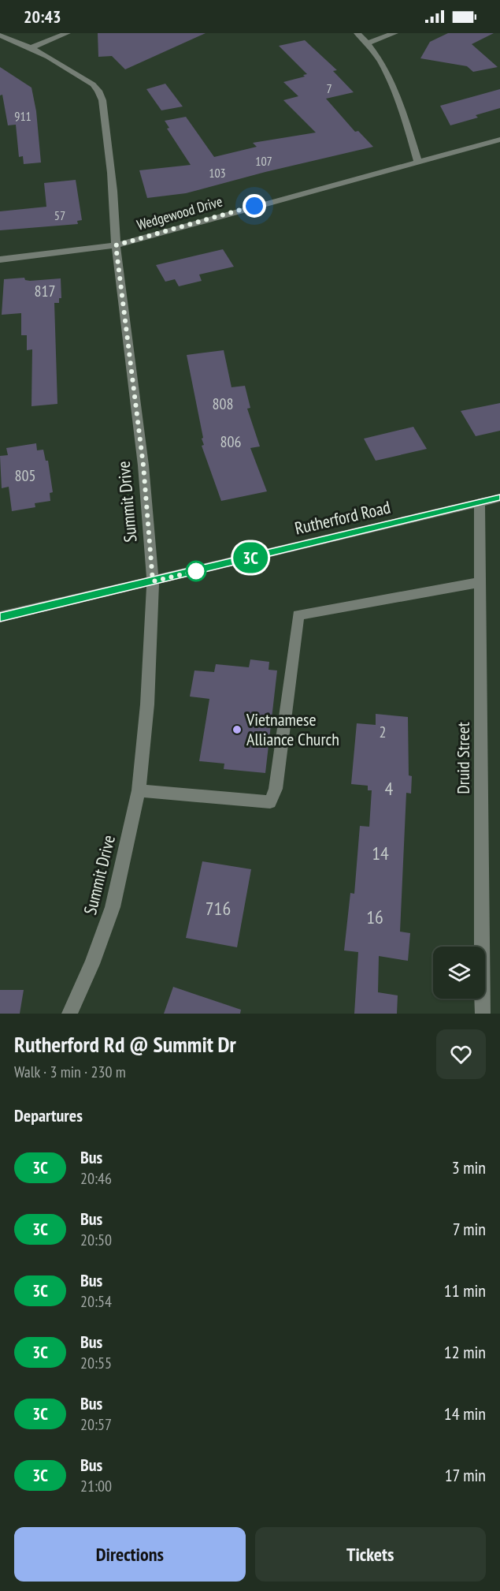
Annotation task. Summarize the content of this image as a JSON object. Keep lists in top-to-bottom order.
{
  "streets": {
    "street": [
      "Wedgewood Drive",
      "Summit Drive",
      "Rutherford Road",
      "Druid Street"
    ]
  },
  "crossings": [
    ["Wedgewood Drive", "Summit Drive"],
    ["Summit Drive", "Rutherford Road"],
    ["Rutherford Road", "Druid Street"]
  ],
  "places": ["Vietnamese Alliance Church"],
  "lines": ["bus line 3C"],
  "house_numbers": [
    "7",
    "911",
    "107",
    "103",
    "57",
    "817",
    "808",
    "806",
    "805",
    "2",
    "4",
    "14",
    "716",
    "16"
  ],
  "page": {
    "status": "20:43",
    "on_map": "3C",
    "heading": [
      ["Rutherford Rd @ Summit Dr", "Walk · 3 min · 230 m"],
      "Departures"
    ],
    "list": [
      {
        "mark": "3C",
        "name": "Bus",
        "note": "20:46",
        "value": "3 min"
      },
      {
        "mark": "3C",
        "name": "Bus",
        "note": "20:50",
        "value": "7 min"
      },
      {
        "mark": "3C",
        "name": "Bus",
        "note": "20:54",
        "value": "11 min"
      },
      {
        "mark": "3C",
        "name": "Bus",
        "note": "20:55",
        "value": "12 min"
      },
      {
        "mark": "3C",
        "name": "Bus",
        "note": "20:57",
        "value": "14 min"
      },
      {
        "mark": "3C",
        "name": "Bus",
        "note": "21:00",
        "value": "17 min"
      }
    ],
    "buttons": ["Directions", "Tickets"]
  }
}
